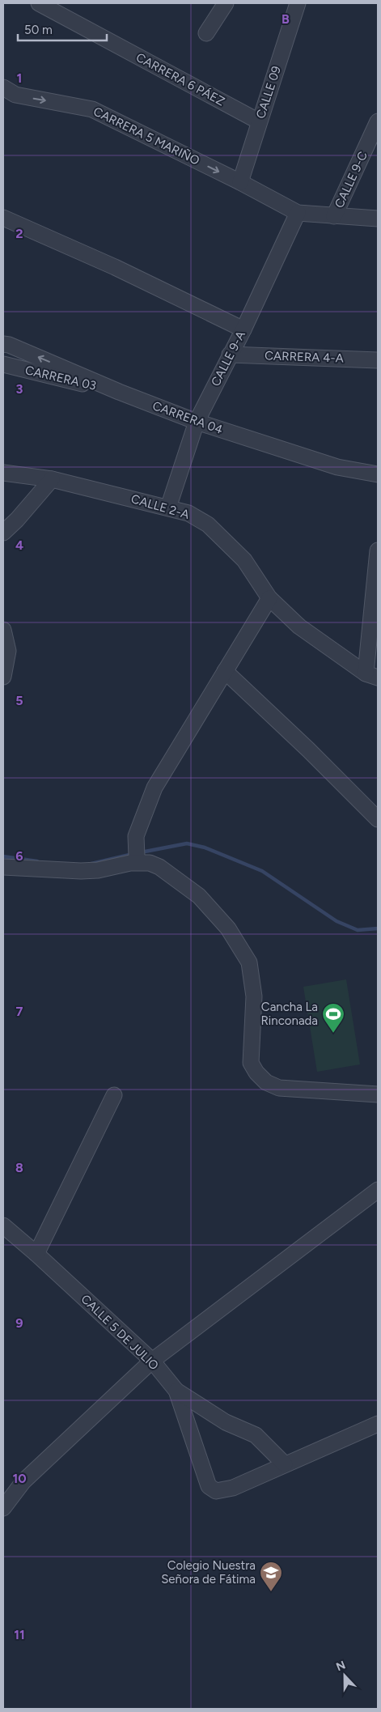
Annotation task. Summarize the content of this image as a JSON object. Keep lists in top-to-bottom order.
{
  "streets": {
    "street": [
      "CARRERA 6 PÁEZ",
      "CALLE 09",
      "CARRERA 5 MARIÑO",
      "CALLE 9-C",
      "CARRERA 4-A",
      "CALLE 9-A",
      "CARRERA 03",
      "CARRERA 04",
      "CALLE 2-A",
      "CALLE 5 DE JULIO"
    ]
  },
  "crossings": [
    ["CARRERA 6 PÁEZ", "CALLE 09"],
    ["CALLE 09", "CARRERA 5 MARIÑO"],
    ["CARRERA 5 MARIÑO", "CALLE 9-A"],
    ["CARRERA 4-A", "CALLE 9-A"],
    ["CALLE 9-A", "CARRERA 04"],
    ["CALLE 9-A", "CALLE 2-A"],
    ["CARRERA 03", "CARRERA 04"]
  ],
  "places": {
    "sports": ["Cancha La Rinconada"],
    "school or university": ["Colegio Nuestra Señora de Fátima"]
  },
  "scale_bar": "50 m",
  "north": "top",
  "grid": {
    "columns": ["B"],
    "rows": [
      "1",
      "2",
      "3",
      "4",
      "5",
      "6",
      "7",
      "8",
      "9",
      "10",
      "11"
    ]
  }
}
